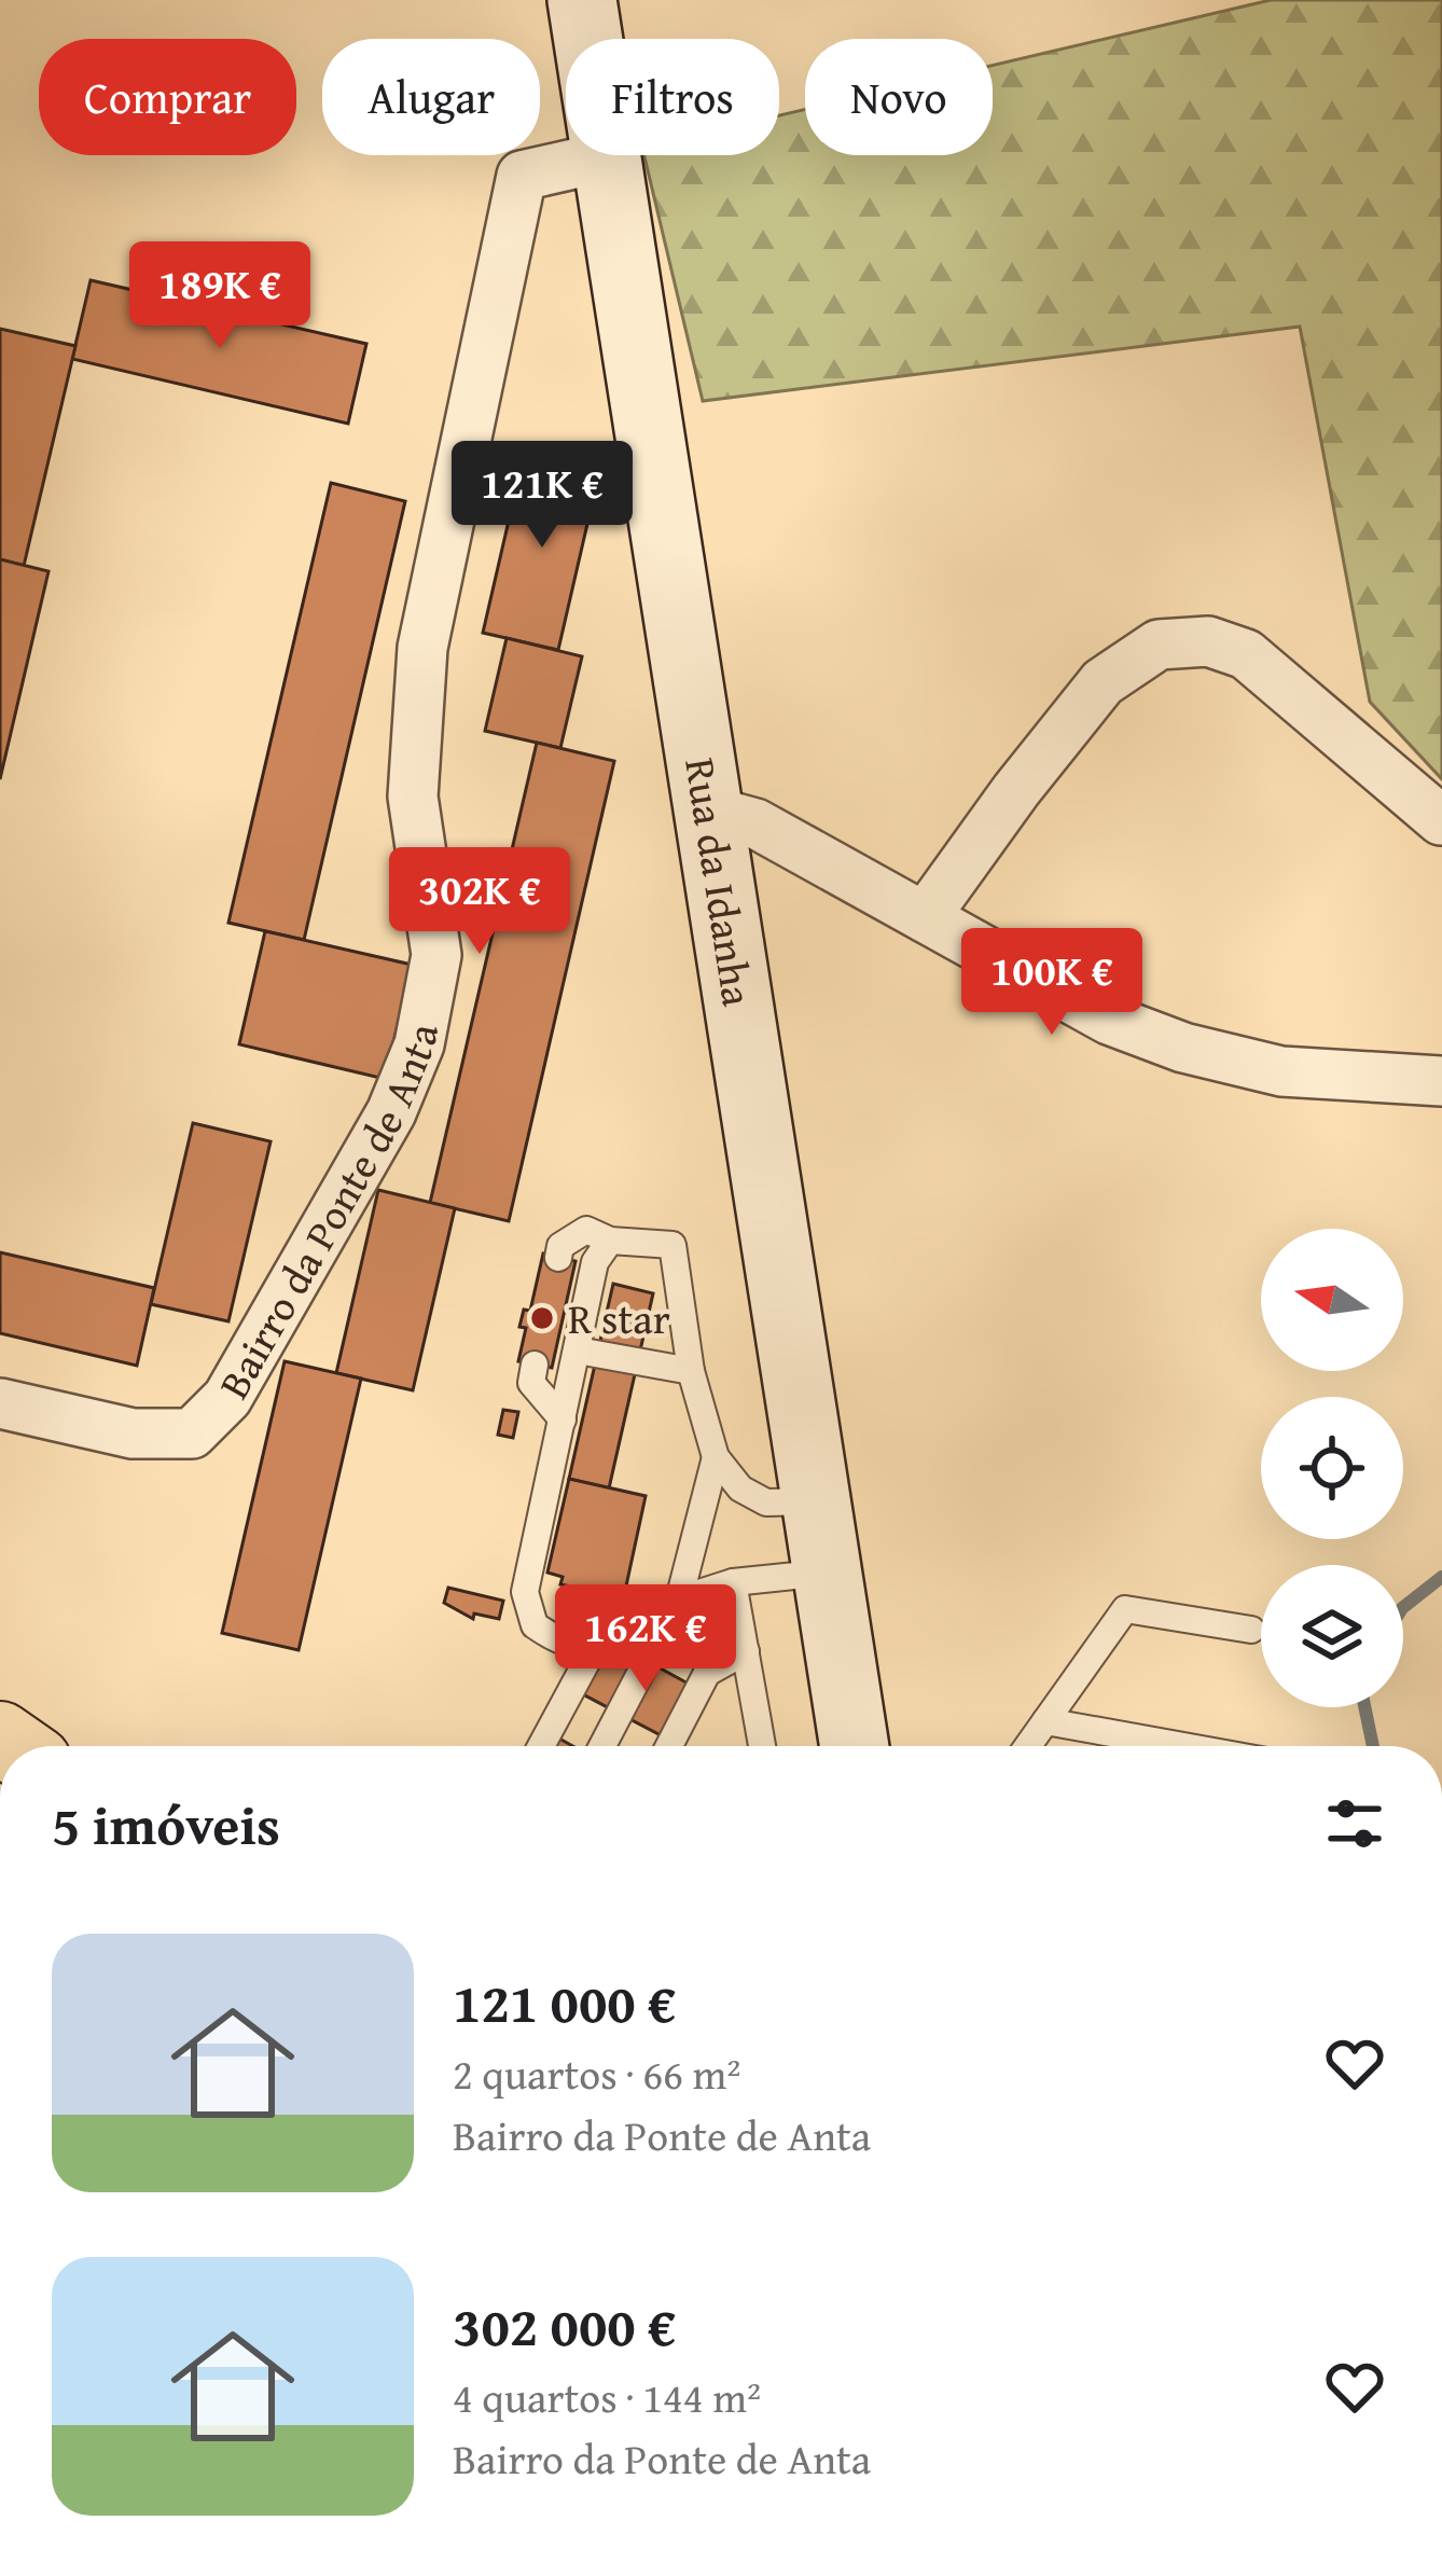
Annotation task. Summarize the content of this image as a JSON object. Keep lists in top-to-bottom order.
{
  "streets": {
    "main road": ["Rua da Idanha"],
    "street": ["Bairro da Ponte de Anta"]
  },
  "crossings": [
    ["Rua da Idanha", "Bairro da Ponte de Anta"]
  ],
  "places": ["R star"],
  "north": "left",
  "page": {
    "chip": [
      "Comprar",
      "Alugar",
      "Filtros",
      "Novo"
    ],
    "price": [
      "189K €",
      "121K €",
      "302K €",
      "100K €",
      "162K €"
    ],
    "heading": "5 imóveis",
    "list": [
      {
        "name": "121 000 €",
        "note": "2 quartos · 66 m² · Bairro da Ponte de Anta"
      },
      {
        "name": "302 000 €",
        "note": "4 quartos · 144 m² · Bairro da Ponte de Anta"
      }
    ]
  }
}
